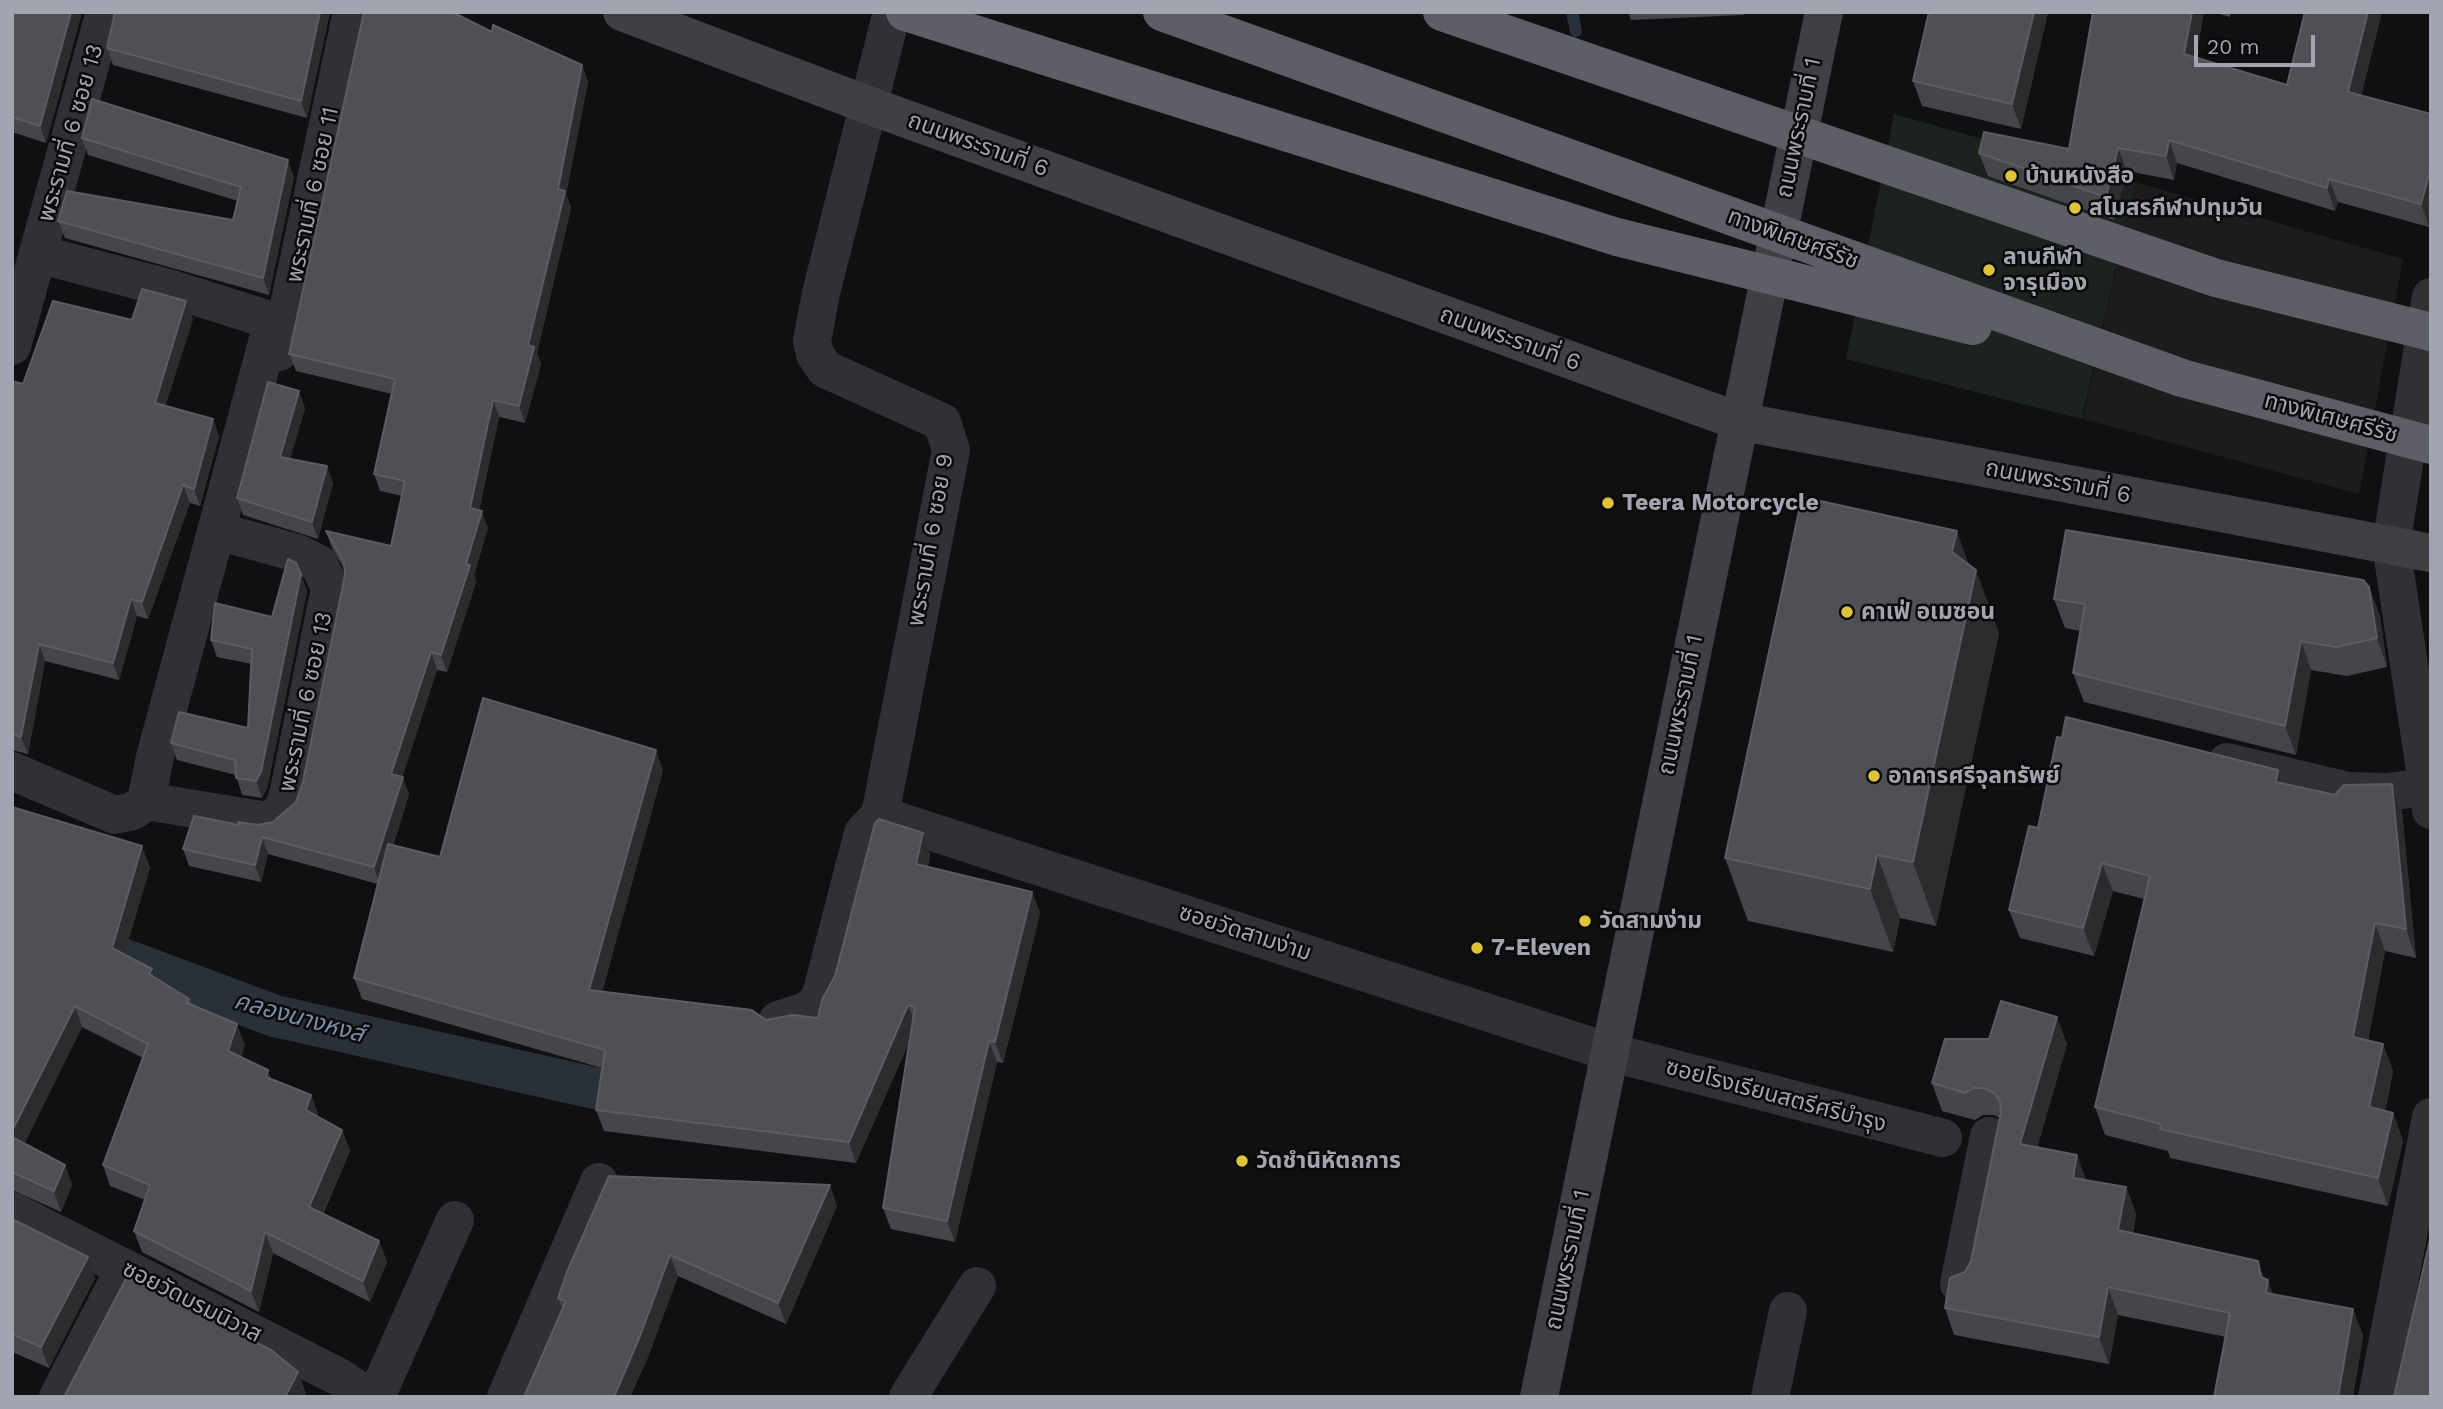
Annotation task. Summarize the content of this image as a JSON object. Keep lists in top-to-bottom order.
{
  "streets": {
    "highway": ["ทางพิเศษศรีรัช"],
    "main road": ["ถนนพระรามที่ 1", "ถนนพระรามที่ 6"],
    "street": [
      "พระรามที่ 6 ซอย 13",
      "พระรามที่ 6 ซอย 11",
      "พระรามที่ 6 ซอย 9",
      "ซอยวัดสามง่าม",
      "ซอยโรงเรียนสตรีศรีบำรุง",
      "ซอยวัดบรมนิวาส"
    ]
  },
  "crossings": [
    ["ถนนพระรามที่ 1", "ถนนพระรามที่ 6"],
    ["ถนนพระรามที่ 1", "ซอยวัดสามง่าม"],
    ["ถนนพระรามที่ 1", "ซอยโรงเรียนสตรีศรีบำรุง"],
    ["ถนนพระรามที่ 6", "พระรามที่ 6 ซอย 9"],
    ["พระรามที่ 6 ซอย 9", "ซอยวัดสามง่าม"],
    ["ซอยวัดสามง่าม", "ซอยโรงเรียนสตรีศรีบำรุง"]
  ],
  "water": ["คลองนางหงส์"],
  "places": [
    "บ้านหนังสือ",
    "สโมสรกีฬาปทุมวัน",
    "ลานกีฬา จารุเมือง",
    "Teera Motorcycle",
    "คาเฟ่ อเมซอน",
    "อาคารศรีจุลทรัพย์",
    "วัดสามง่าม",
    "7-Eleven",
    "วัดชำนิหัตถการ"
  ],
  "scale_bar": "20 m"
}
